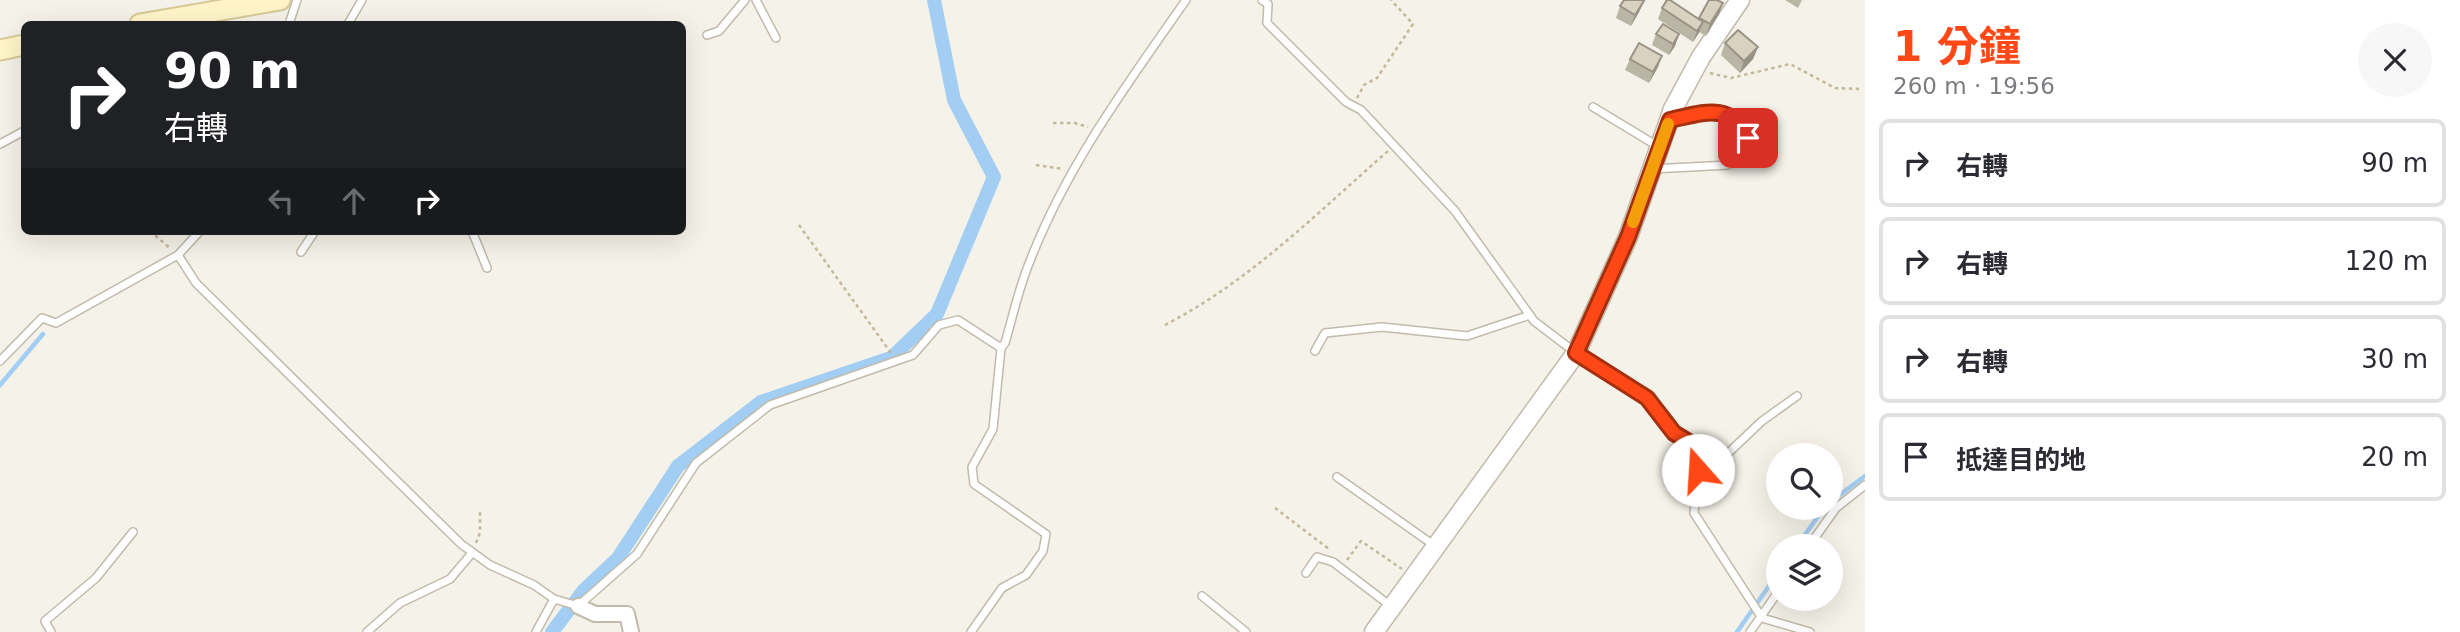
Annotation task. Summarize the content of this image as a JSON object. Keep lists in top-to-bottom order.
{
  "page": {
    "heading": ["1 分鐘", "260 m · 19:56"],
    "turn": ["90 m", "右轉"],
    "list": [
      {
        "name": "右轉",
        "value": "90 m"
      },
      {
        "name": "右轉",
        "value": "120 m"
      },
      {
        "name": "右轉",
        "value": "30 m"
      },
      {
        "name": "抵達目的地",
        "value": "20 m"
      }
    ]
  }
}
